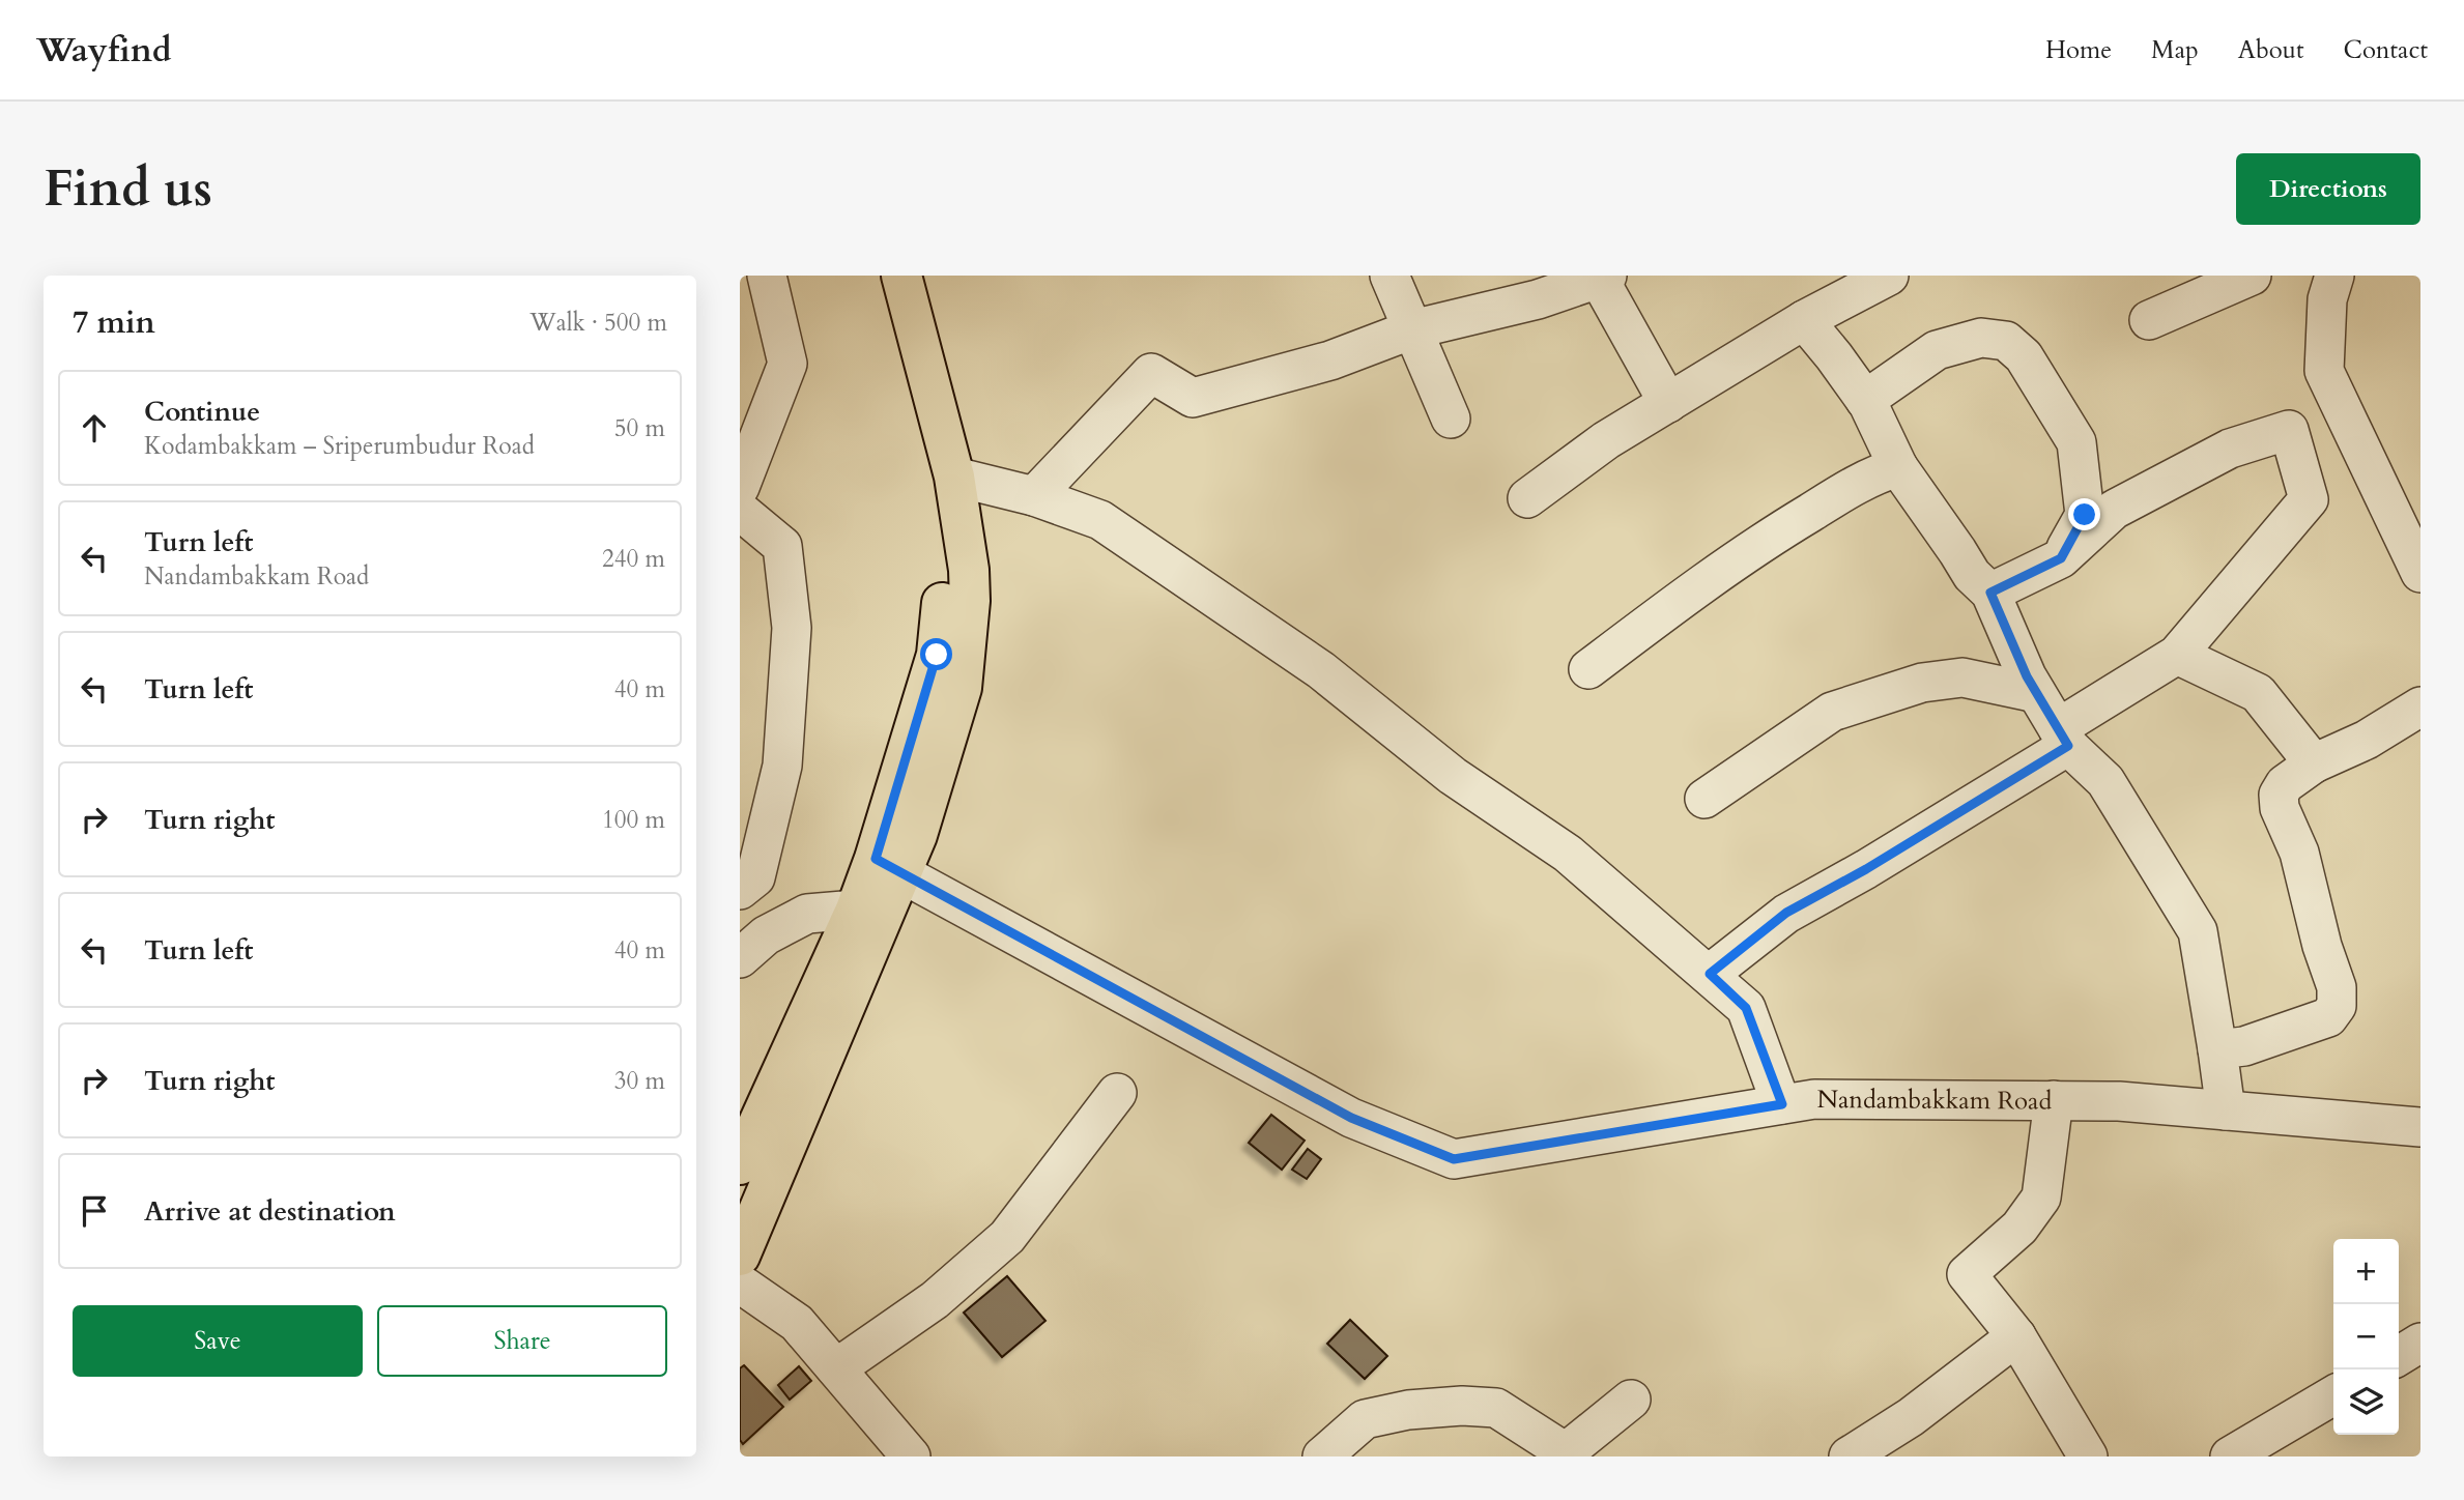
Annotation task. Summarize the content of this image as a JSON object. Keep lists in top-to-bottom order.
{
  "streets": {
    "street": ["Nandambakkam Road"]
  },
  "page": {
    "header": "Wayfind",
    "nav": [
      "Home",
      "Map",
      "About",
      "Contact"
    ],
    "buttons": [
      "Directions",
      ["Save", "Share"]
    ],
    "title": "Find us",
    "heading": ["7 min", "Walk · 500 m"],
    "list": [
      ["Continue", "Kodambakkam – Sriperumbudur Road", "50 m"],
      ["Turn left", "Nandambakkam Road", "240 m"],
      ["Turn left", "40 m"],
      ["Turn right", "100 m"],
      ["Turn left", "40 m"],
      ["Turn right", "30 m"],
      "Arrive at destination"
    ],
    "map_buttons": ["+", "−"]
  }
}
